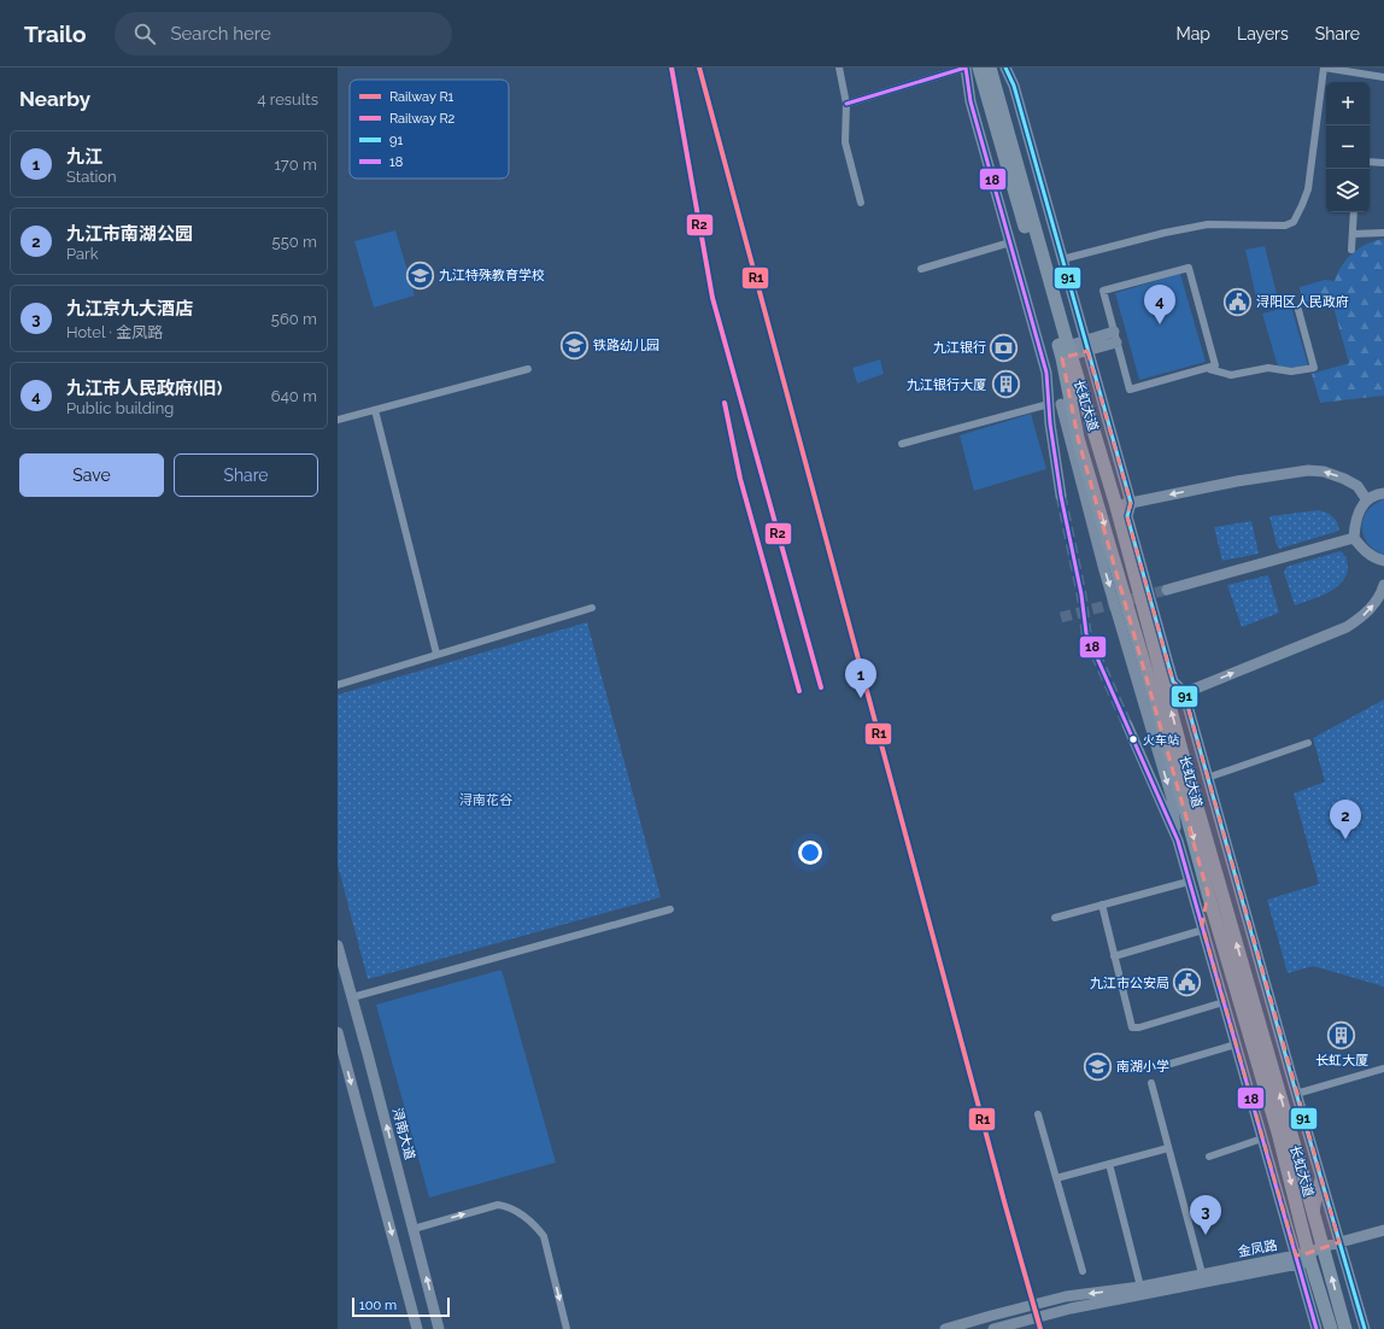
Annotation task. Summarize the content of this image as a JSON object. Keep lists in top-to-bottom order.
{
  "streets": {
    "highway": ["长虹大道"],
    "street": ["浔南大道", "金凤路"]
  },
  "crossings": [
    ["长虹大道", "金凤路"]
  ],
  "parks": ["浔南花谷"],
  "places": {
    "school or university": ["九江特殊教育学校", "铁路幼儿园", "南湖小学"],
    "public building": ["浔阳区人民政府", "九江市公安局"],
    "bank": ["九江银行"],
    "building": ["九江银行大厦", "长虹大厦"],
    "other": ["火车站"]
  },
  "lines": [
    "rail line R1",
    "rail line R2",
    "transit line 91",
    "transit line 18"
  ],
  "legend": [
    "Railway R1",
    "Railway R2",
    "91",
    "18"
  ],
  "scale_bar": "100 m",
  "page": {
    "header": "Trailo",
    "search": "Search here",
    "nav": ["Map", "Layers", "Share"],
    "heading": ["Nearby", "4 results"],
    "map_buttons": ["+", "−"],
    "list": [
      {
        "mark": "1",
        "name": "九江",
        "note": "Station",
        "value": "170 m"
      },
      {
        "mark": "2",
        "name": "九江市南湖公园",
        "note": "Park",
        "value": "550 m"
      },
      {
        "mark": "3",
        "name": "九江京九大酒店",
        "note": "Hotel · 金凤路",
        "value": "560 m"
      },
      {
        "mark": "4",
        "name": "九江市人民政府(旧)",
        "note": "Public building",
        "value": "640 m"
      }
    ],
    "pins": [
      "4",
      "1",
      "2",
      "3"
    ],
    "buttons": ["Save", "Share"],
    "scale": "100 m"
  }
}
